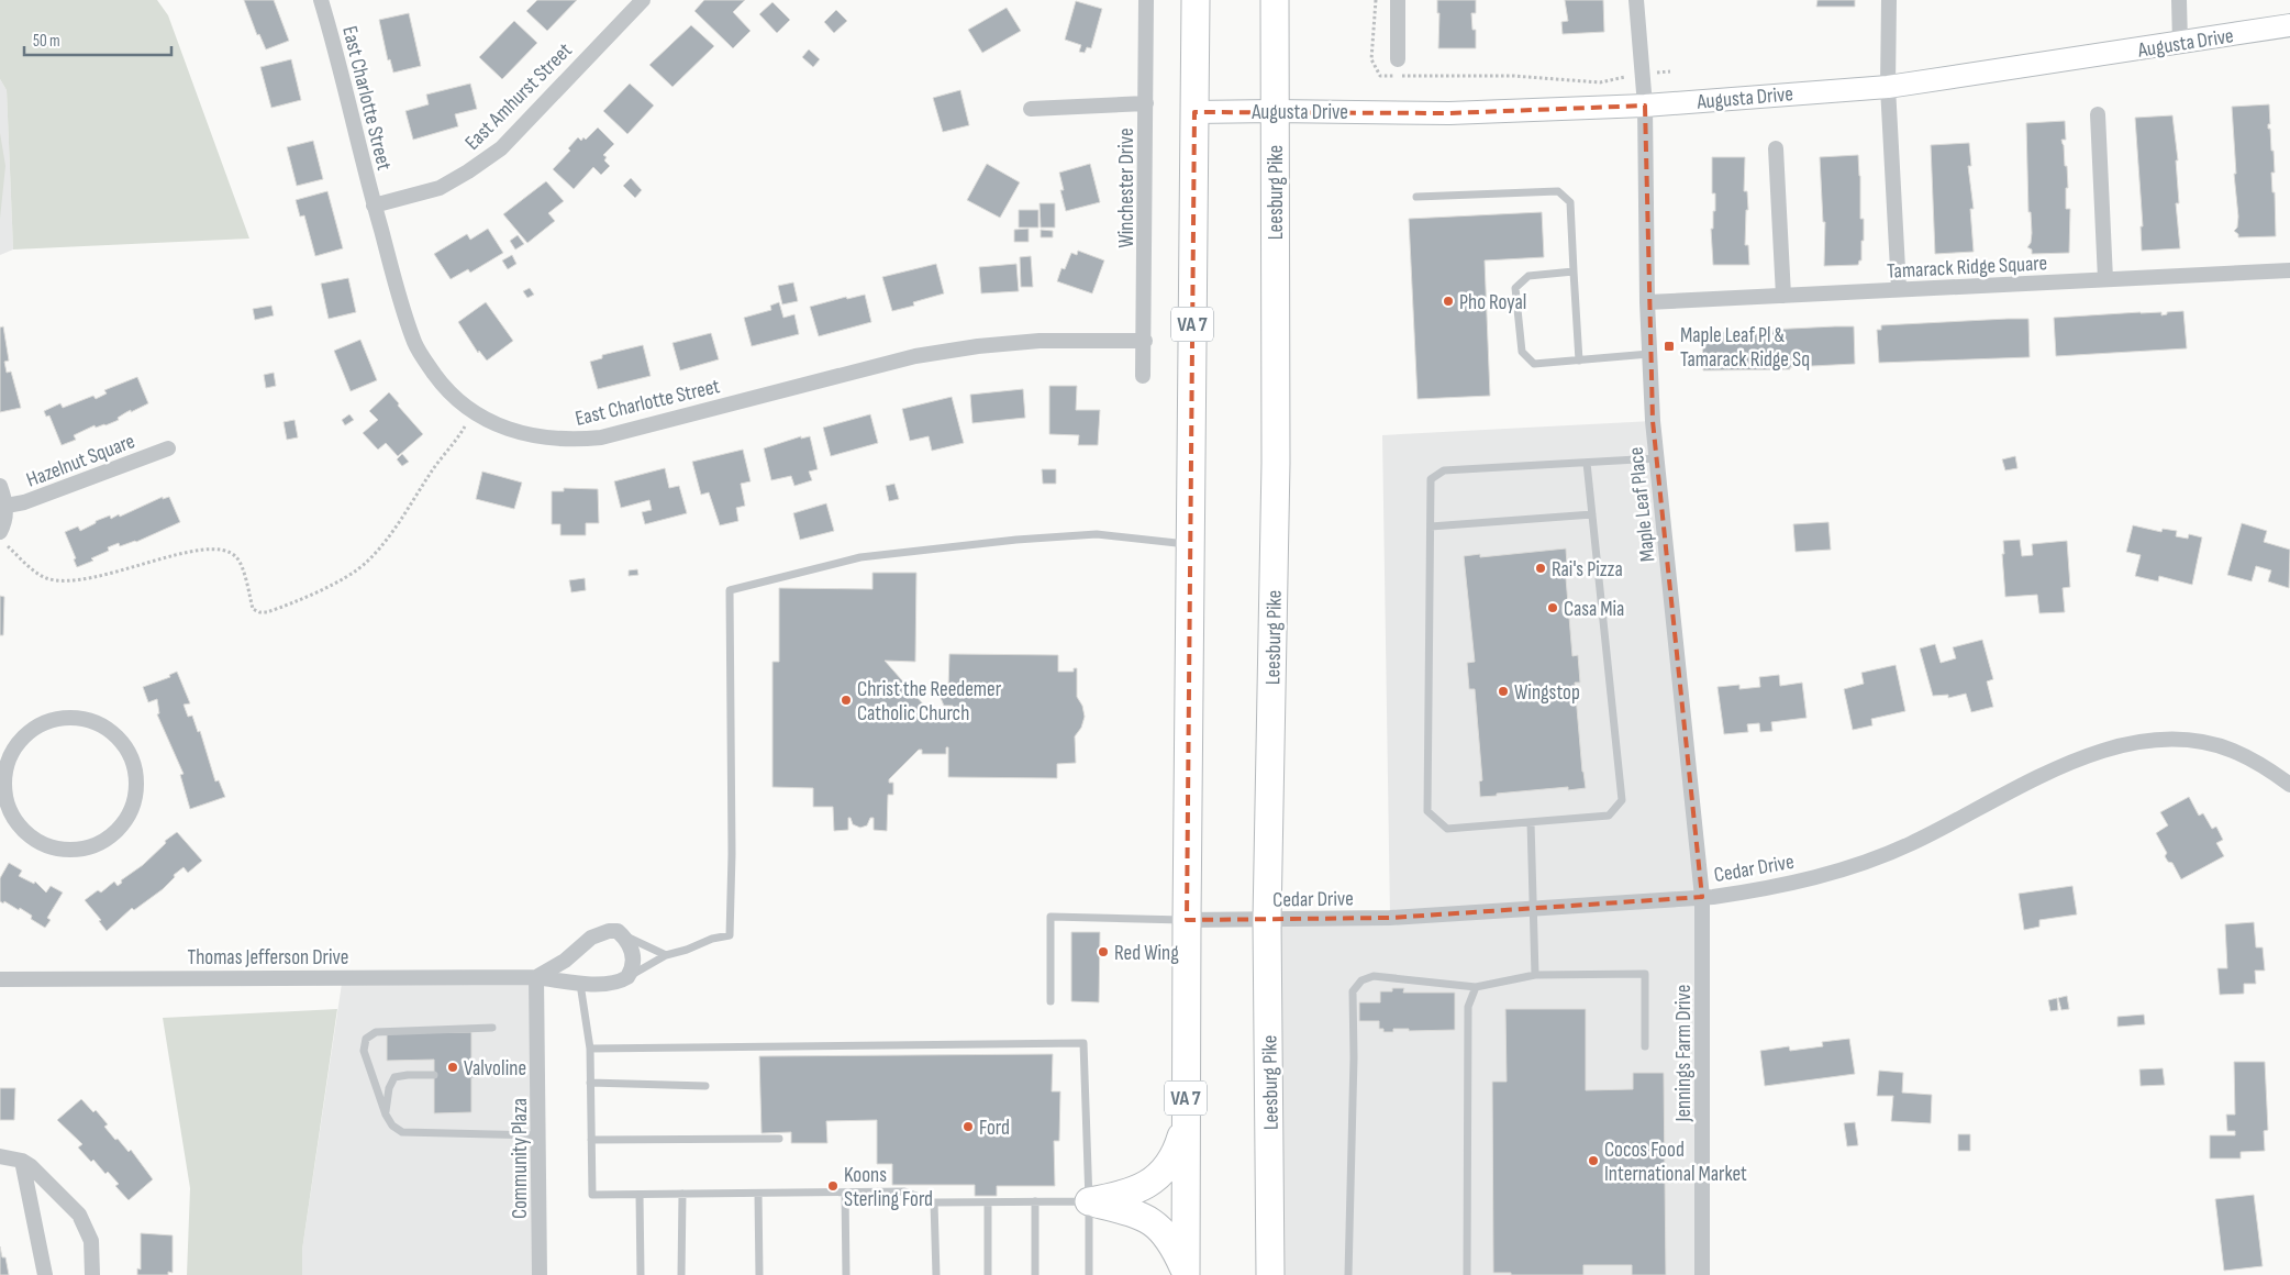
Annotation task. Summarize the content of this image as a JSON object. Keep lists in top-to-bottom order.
{
  "streets": {
    "highway": ["Leesburg Pike", "VA 7"],
    "street": [
      "Augusta Drive",
      "East Amhurst Street",
      "East Charlotte Street",
      "Winchester Drive",
      "Tamarack Ridge Square",
      "Hazelnut Square",
      "Maple Leaf Place",
      "Cedar Drive",
      "Thomas Jefferson Drive",
      "Jennings Farm Drive",
      "Community Plaza"
    ]
  },
  "crossings": [
    ["Augusta Drive", "Leesburg Pike"],
    ["Augusta Drive", "VA 7"],
    ["Augusta Drive", "Maple Leaf Place"],
    ["East Amhurst Street", "East Charlotte Street"],
    ["East Charlotte Street", "Winchester Drive"],
    ["Leesburg Pike", "Cedar Drive"],
    ["Tamarack Ridge Square", "Maple Leaf Place"],
    ["VA 7", "Cedar Drive"],
    ["Maple Leaf Place", "Cedar Drive"],
    ["Maple Leaf Place", "Jennings Farm Drive"],
    ["Cedar Drive", "Jennings Farm Drive"],
    ["Thomas Jefferson Drive", "Community Plaza"]
  ],
  "places": {
    "other": [
      "Pho Royal",
      "Rai's Pizza",
      "Casa Mia",
      "Wingstop",
      "Christ the Reedemer Catholic Church",
      "Red Wing",
      "Valvoline",
      "Ford",
      "Cocos Food International Market",
      "Koons Sterling Ford"
    ],
    "transit": ["Maple Leaf Pl & Tamarack Ridge Sq"]
  },
  "scale_bar": "50 m"
}
